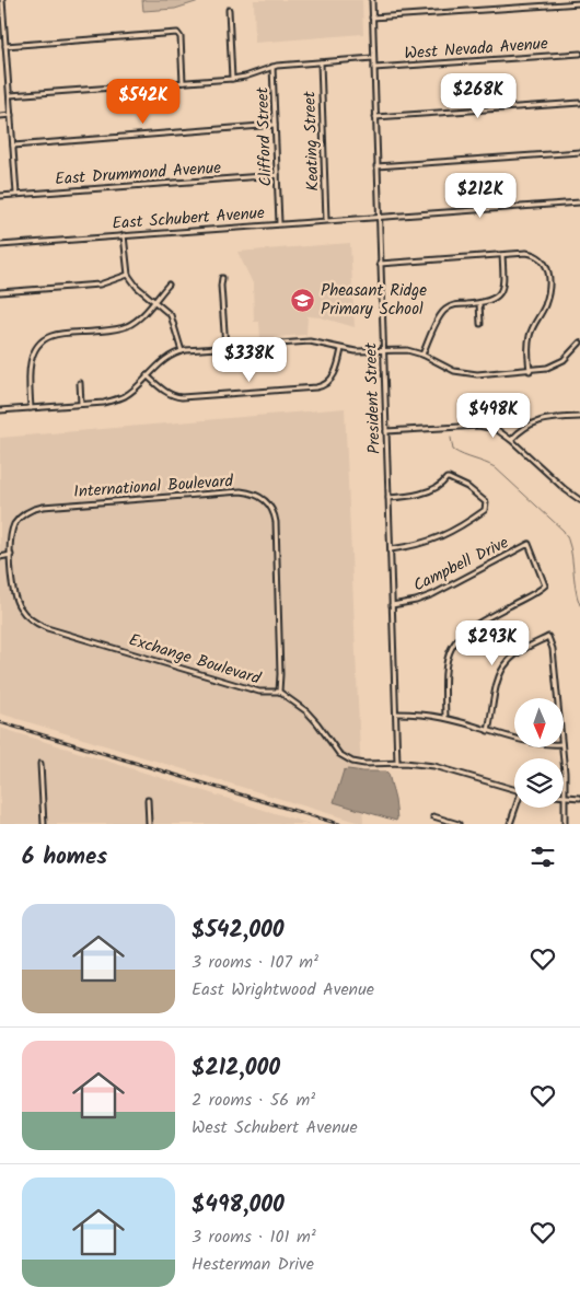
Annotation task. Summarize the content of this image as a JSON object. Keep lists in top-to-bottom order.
{
  "streets": {
    "street": [
      "West Nevada Avenue",
      "Clifford Street",
      "Keating Street",
      "East Drummond Avenue",
      "East Schubert Avenue",
      "President Street",
      "International Boulevard",
      "Campbell Drive",
      "Exchange Boulevard"
    ]
  },
  "crossings": [
    ["West Nevada Avenue", "President Street"],
    ["Clifford Street", "Keating Street"],
    ["Clifford Street", "East Drummond Avenue"],
    ["Clifford Street", "East Schubert Avenue"],
    ["Clifford Street", "President Street"],
    ["Keating Street", "East Schubert Avenue"],
    ["East Schubert Avenue", "President Street"],
    ["President Street", "Campbell Drive"],
    ["President Street", "Exchange Boulevard"],
    ["International Boulevard", "Exchange Boulevard"]
  ],
  "places": {
    "school or university": ["Pheasant Ridge Primary School"]
  },
  "north": "bottom",
  "page": {
    "price": [
      "$268K",
      "$542K",
      "$212K",
      "$338K",
      "$498K",
      "$293K"
    ],
    "heading": "6 homes",
    "list": [
      {
        "name": "$542,000",
        "note": "3 rooms · 107 m² · East Wrightwood Avenue"
      },
      {
        "name": "$212,000",
        "note": "2 rooms · 56 m² · West Schubert Avenue"
      },
      {
        "name": "$498,000",
        "note": "3 rooms · 101 m² · Hesterman Drive"
      }
    ]
  }
}
